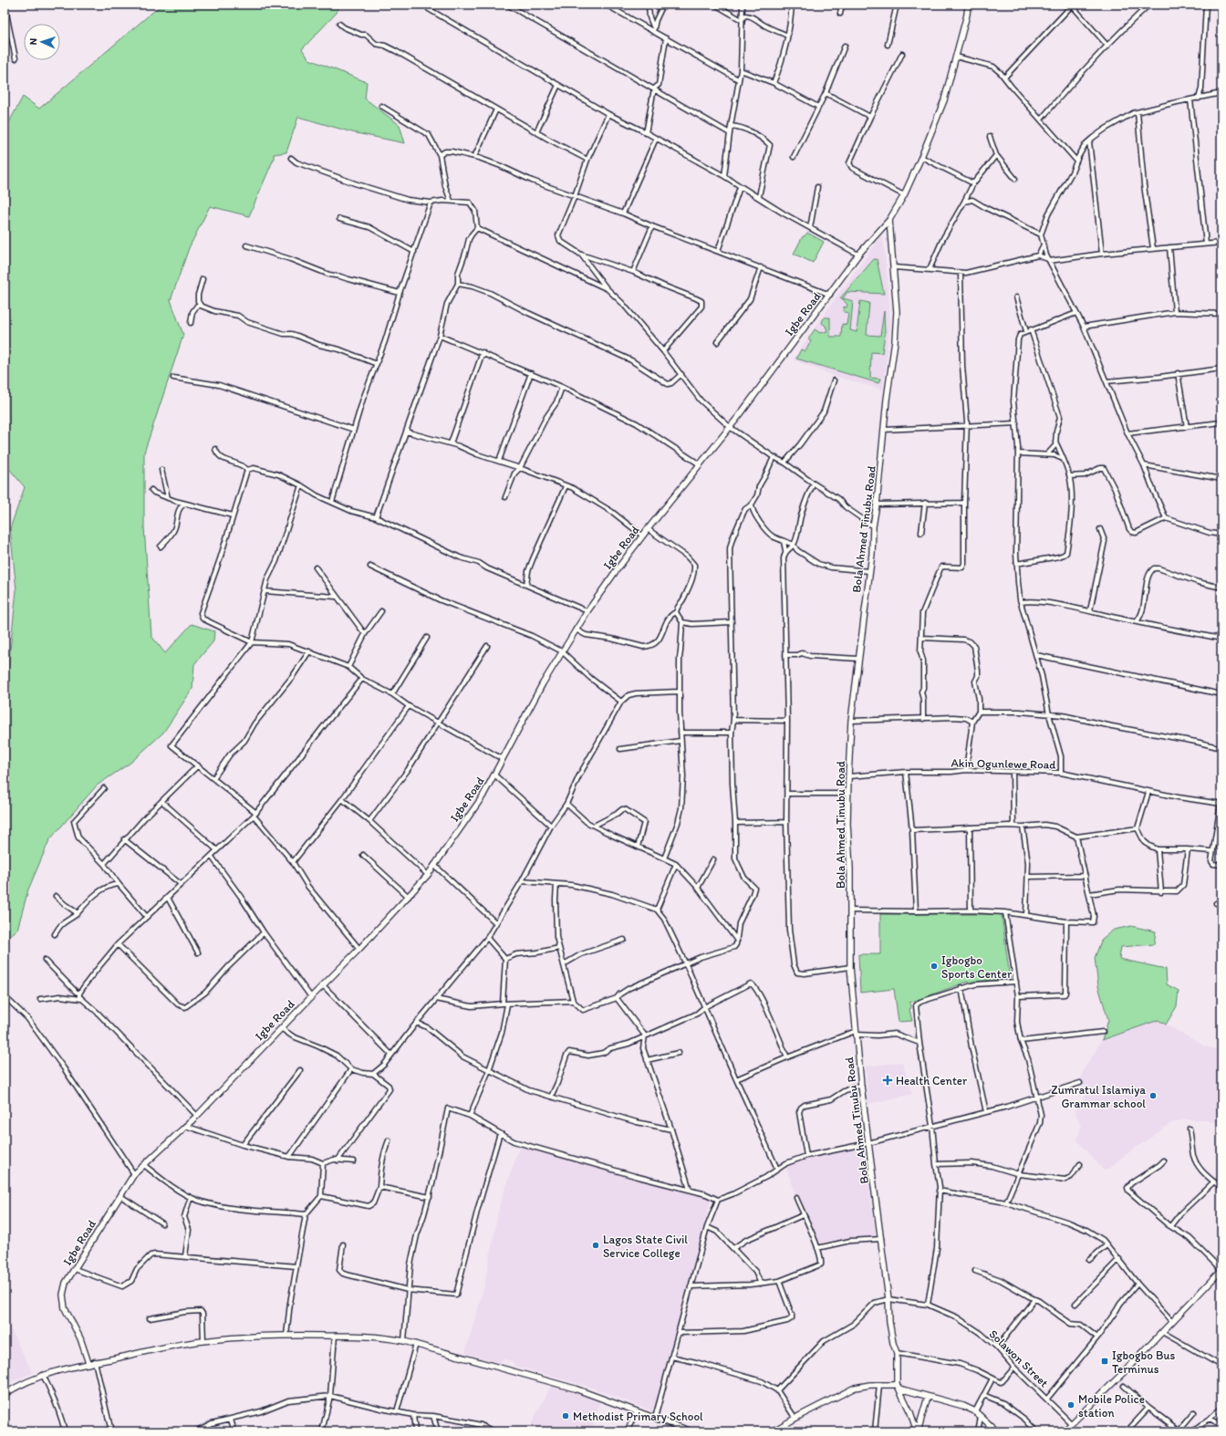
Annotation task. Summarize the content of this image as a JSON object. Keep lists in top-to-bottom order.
{
  "streets": {
    "main road": ["Igbe Road", "Bola Ahmed Tinubu Road"],
    "street": ["Akin Ogunlewe Road", "Solawon Street"]
  },
  "crossings": [
    ["Igbe Road", "Bola Ahmed Tinubu Road"],
    ["Bola Ahmed Tinubu Road", "Akin Ogunlewe Road"],
    ["Bola Ahmed Tinubu Road", "Solawon Street"]
  ],
  "places": {
    "other": [
      "Igbogbo Sports Center",
      "Zumratul Islamiya Grammar school",
      "Lagos State Civil Service College",
      "Mobile Police station",
      "Methodist Primary School"
    ],
    "health": ["Health Center"],
    "transit": ["Igbogbo Bus Terminus"]
  },
  "north": "left"
}
